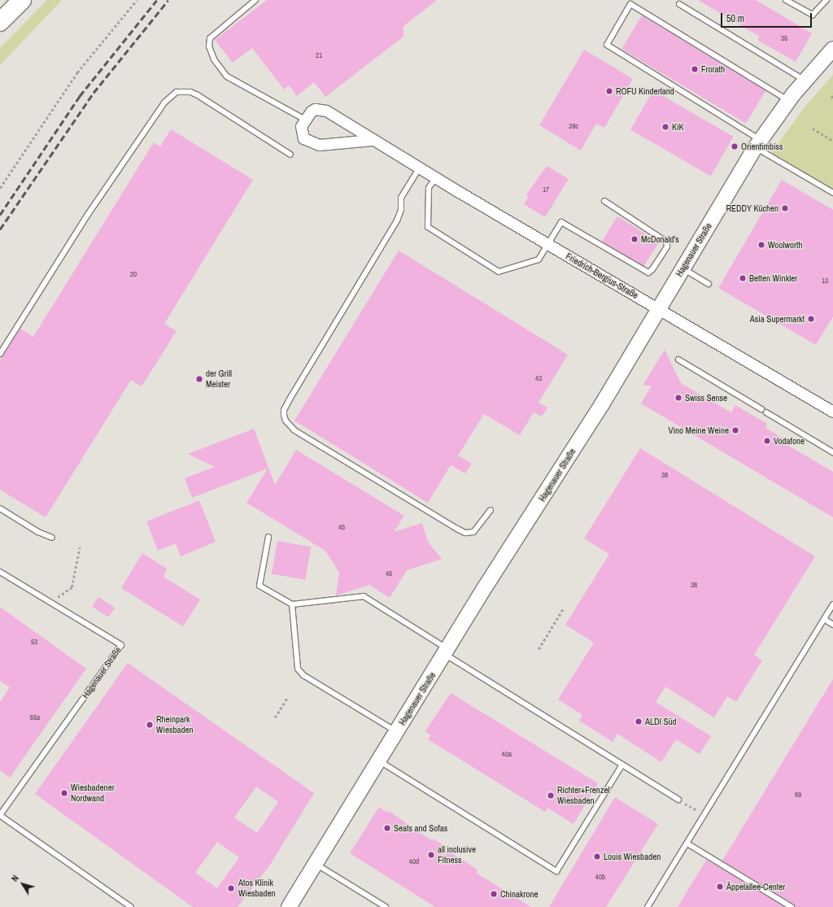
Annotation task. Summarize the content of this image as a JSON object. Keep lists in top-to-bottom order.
{
  "streets": {
    "street": ["Hagenauer Straße", "Friedrich-Bergius-Straße"]
  },
  "crossings": [
    ["Hagenauer Straße", "Friedrich-Bergius-Straße"]
  ],
  "places": [
    "Frorath",
    "ROFU Kinderland",
    "KiK",
    "Orientimbiss",
    "REDDY Küchen",
    "McDonald's",
    "Woolworth",
    "Betten Winkler",
    "Asia Supermarkt",
    "der Grill Meister",
    "Swiss Sense",
    "Vino Meine Weine",
    "Vodafone",
    "ALDI Süd",
    "Rheinpark Wiesbaden",
    "Wiesbadener Nordwand",
    "Richter+Frenzel Wiesbaden",
    "Seats and Sofas",
    "all inclusive Fitness",
    "Louis Wiesbaden",
    "Äppelallee-Center",
    "Atos Klinik Wiesbaden",
    "Chinakrone"
  ],
  "house_numbers": [
    "35",
    "21",
    "39c",
    "17",
    "20",
    "13",
    "43",
    "38",
    "45",
    "45",
    "38",
    "53",
    "55a",
    "40a",
    "69",
    "40d",
    "40b"
  ],
  "scale_bar": "50 m",
  "north": "top left"
}
